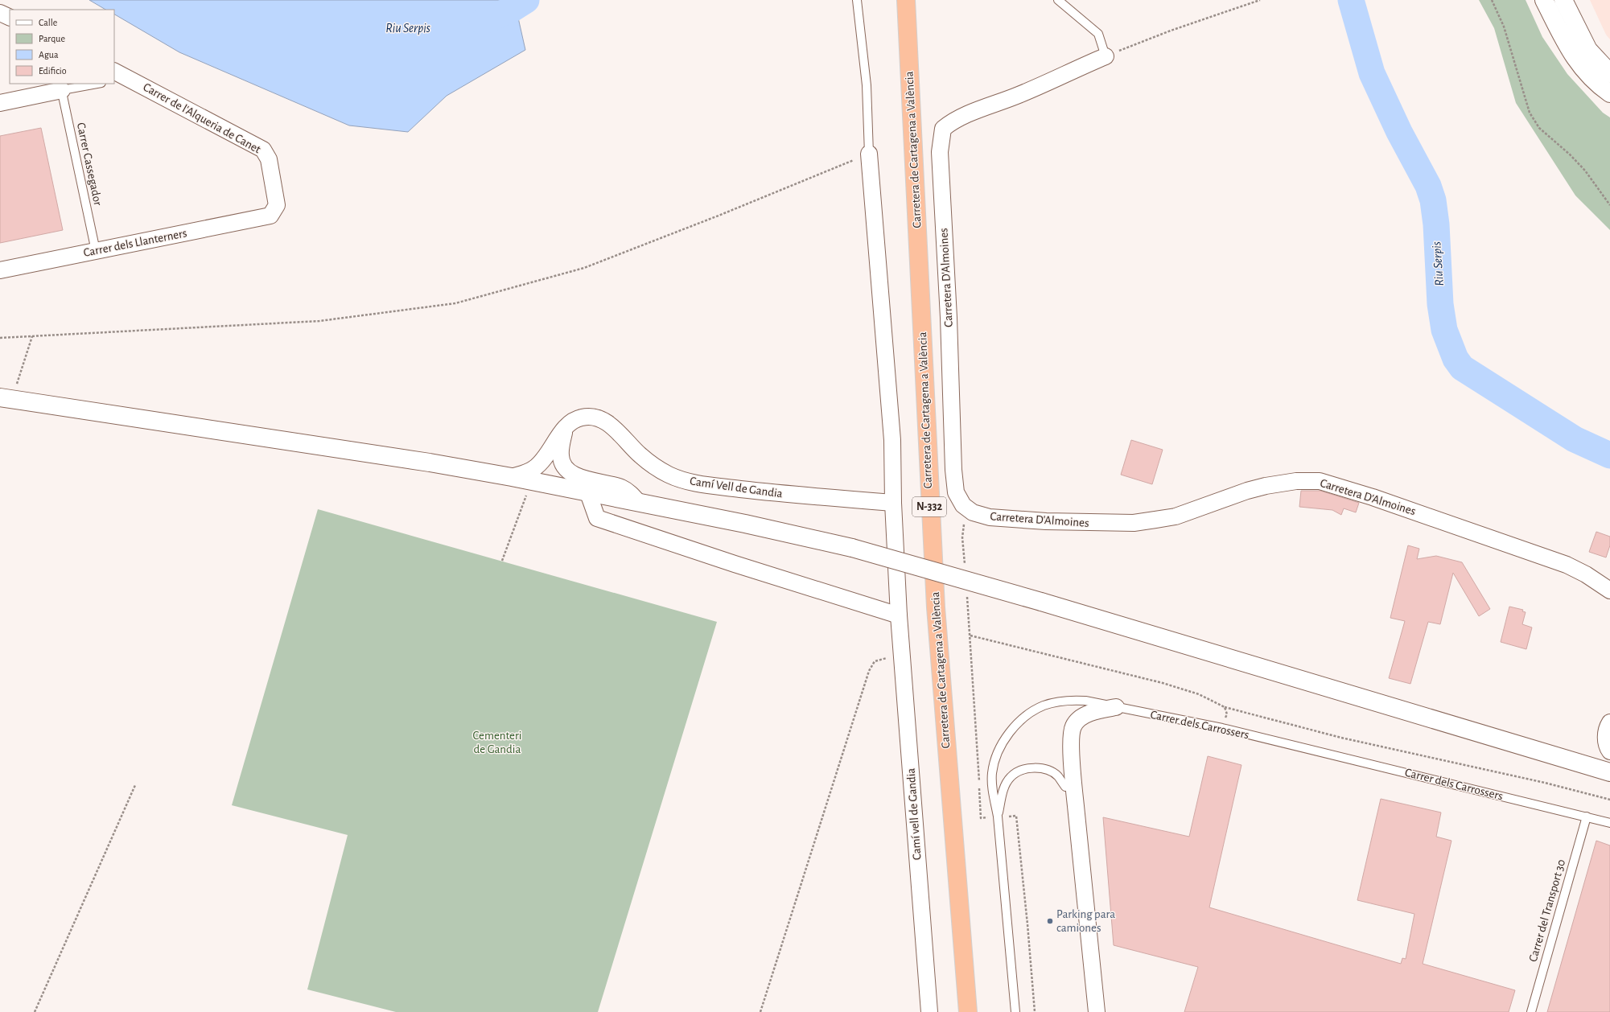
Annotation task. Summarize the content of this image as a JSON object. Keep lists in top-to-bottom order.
{
  "streets": {
    "highway": ["Carretera de Cartagena a València", "N-332"],
    "street": [
      "Carrer de l'Alqueria de Canet",
      "Carrer dels Llanterners",
      "Carretera D'Almoines",
      "Camí Vell de Gandia",
      "Carrer dels Carrossers",
      "Camí vell de Gandia"
    ],
    "lane": ["Carrer Cassegador", "Carrer del Transport 30"]
  },
  "crossings": [
    ["Carrer de l'Alqueria de Canet", "Carrer dels Llanterners"],
    ["Carrer Cassegador", "Carrer dels Llanterners"],
    ["Camí Vell de Gandia", "Camí vell de Gandia"],
    ["Carrer dels Carrossers", "Carrer del Transport 30"]
  ],
  "water": ["Riu Serpis"],
  "parks": ["Cementeri de Gandia"],
  "places": ["Parking para camiones"],
  "legend": [
    "Calle",
    "Parque",
    "Agua",
    "Edificio"
  ]
}
